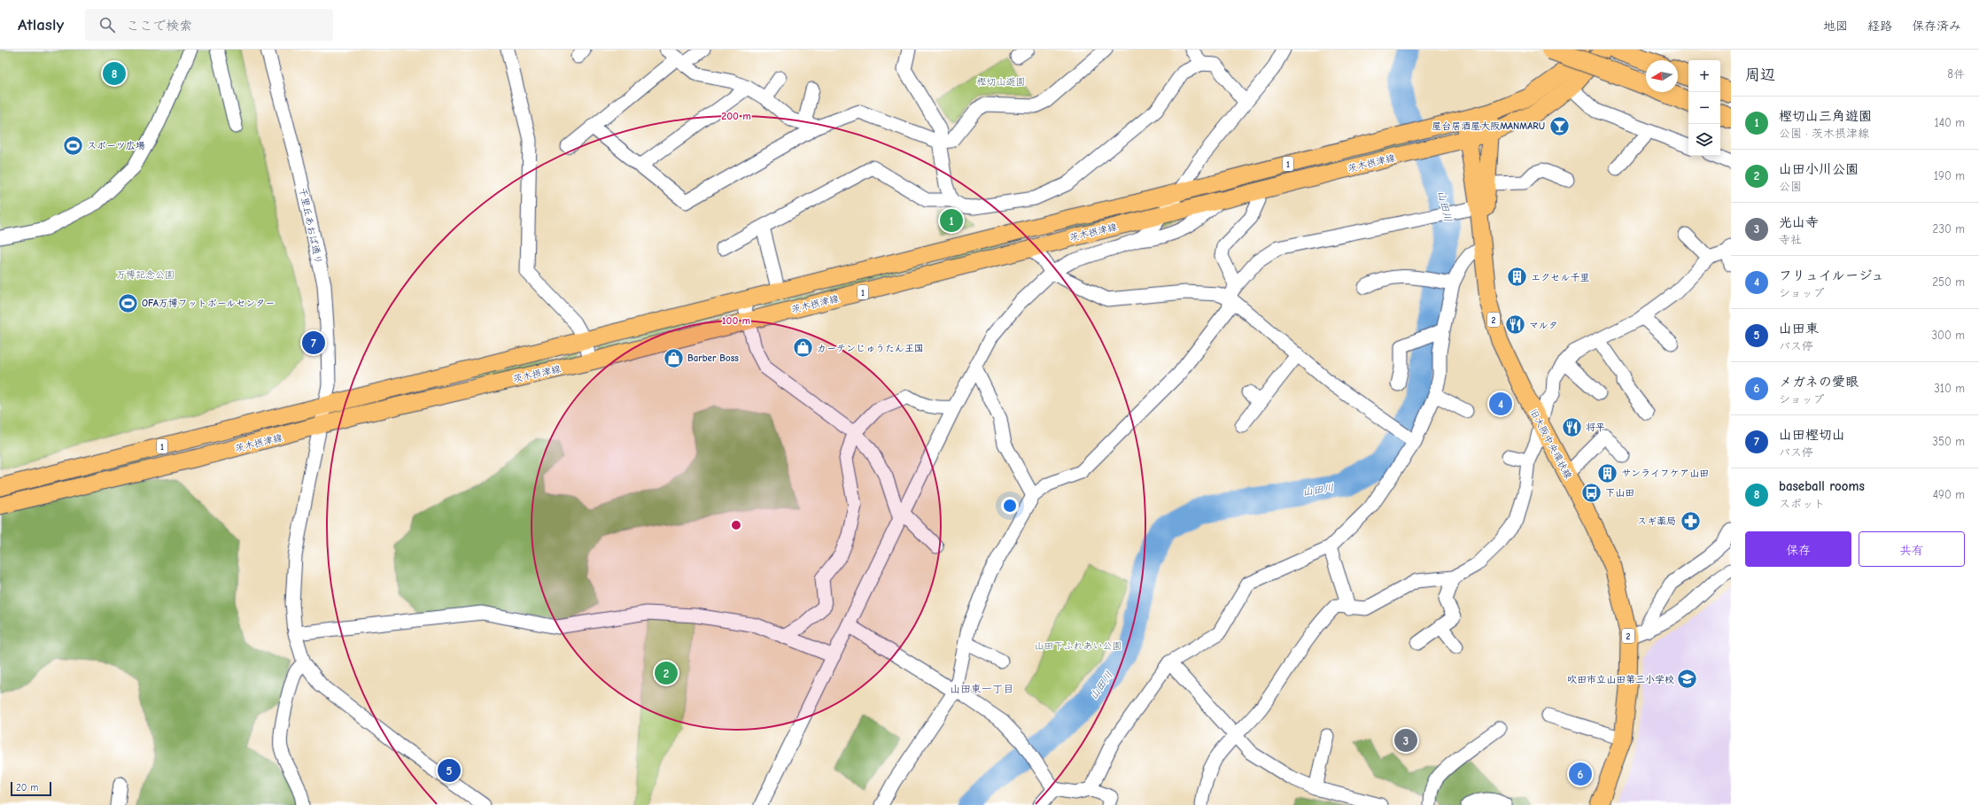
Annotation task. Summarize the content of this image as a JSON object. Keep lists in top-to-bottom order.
{
  "streets": {
    "main road": [
      "茨木摂津線",
      "1",
      "2",
      "旧大阪中央環状線"
    ],
    "street": ["千里丘あおば通り"]
  },
  "crossings": [
    ["茨木摂津線", "千里丘あおば通り"],
    ["茨木摂津線", "旧大阪中央環状線"]
  ],
  "districts": ["山田東一丁目"],
  "water": ["山田川"],
  "parks": ["樫切山遊園", "万博記念公園", "山田下ふれあい公園"],
  "places": {
    "bar": ["屋台居酒屋大阪MANMARU"],
    "sports": ["スポーツ広場", "OFA万博フットボールセンター"],
    "building": ["エクセル千里", "サンライフケア山田"],
    "restaurant": ["マルタ", "将平"],
    "shop": ["カーテンじゅうたん王国", "Barber Boss"],
    "bus stop": ["下山田"],
    "pharmacy": ["スギ薬局"],
    "school or university": ["吹田市立山田第三小学校"]
  },
  "scale_bar": "20 m",
  "north": "left",
  "page": {
    "header": "Atlasly",
    "search": "ここで検索",
    "nav": ["地図", "経路", "保存済み"],
    "heading": ["周辺", "8件"],
    "map_buttons": ["+", "−"],
    "pins": [
      "8",
      "1",
      "7",
      "4",
      "2",
      "3",
      "5",
      "6"
    ],
    "list": [
      {
        "mark": "1",
        "name": "樫切山三角遊園",
        "note": "公園 · 茨木摂津線",
        "value": "140 m"
      },
      {
        "mark": "2",
        "name": "山田小川公園",
        "note": "公園",
        "value": "190 m"
      },
      {
        "mark": "3",
        "name": "光山寺",
        "note": "寺社",
        "value": "230 m"
      },
      {
        "mark": "4",
        "name": "フリュイルージュ",
        "note": "ショップ",
        "value": "250 m"
      },
      {
        "mark": "5",
        "name": "山田東",
        "note": "バス停",
        "value": "300 m"
      },
      {
        "mark": "6",
        "name": "メガネの愛眼",
        "note": "ショップ",
        "value": "310 m"
      },
      {
        "mark": "7",
        "name": "山田樫切山",
        "note": "バス停",
        "value": "350 m"
      },
      {
        "mark": "8",
        "name": "baseball rooms",
        "note": "スポット",
        "value": "490 m"
      }
    ],
    "buttons": ["保存", "共有"],
    "scale": "20 m"
  },
  "rings": ["200 m", "100 m"]
}
